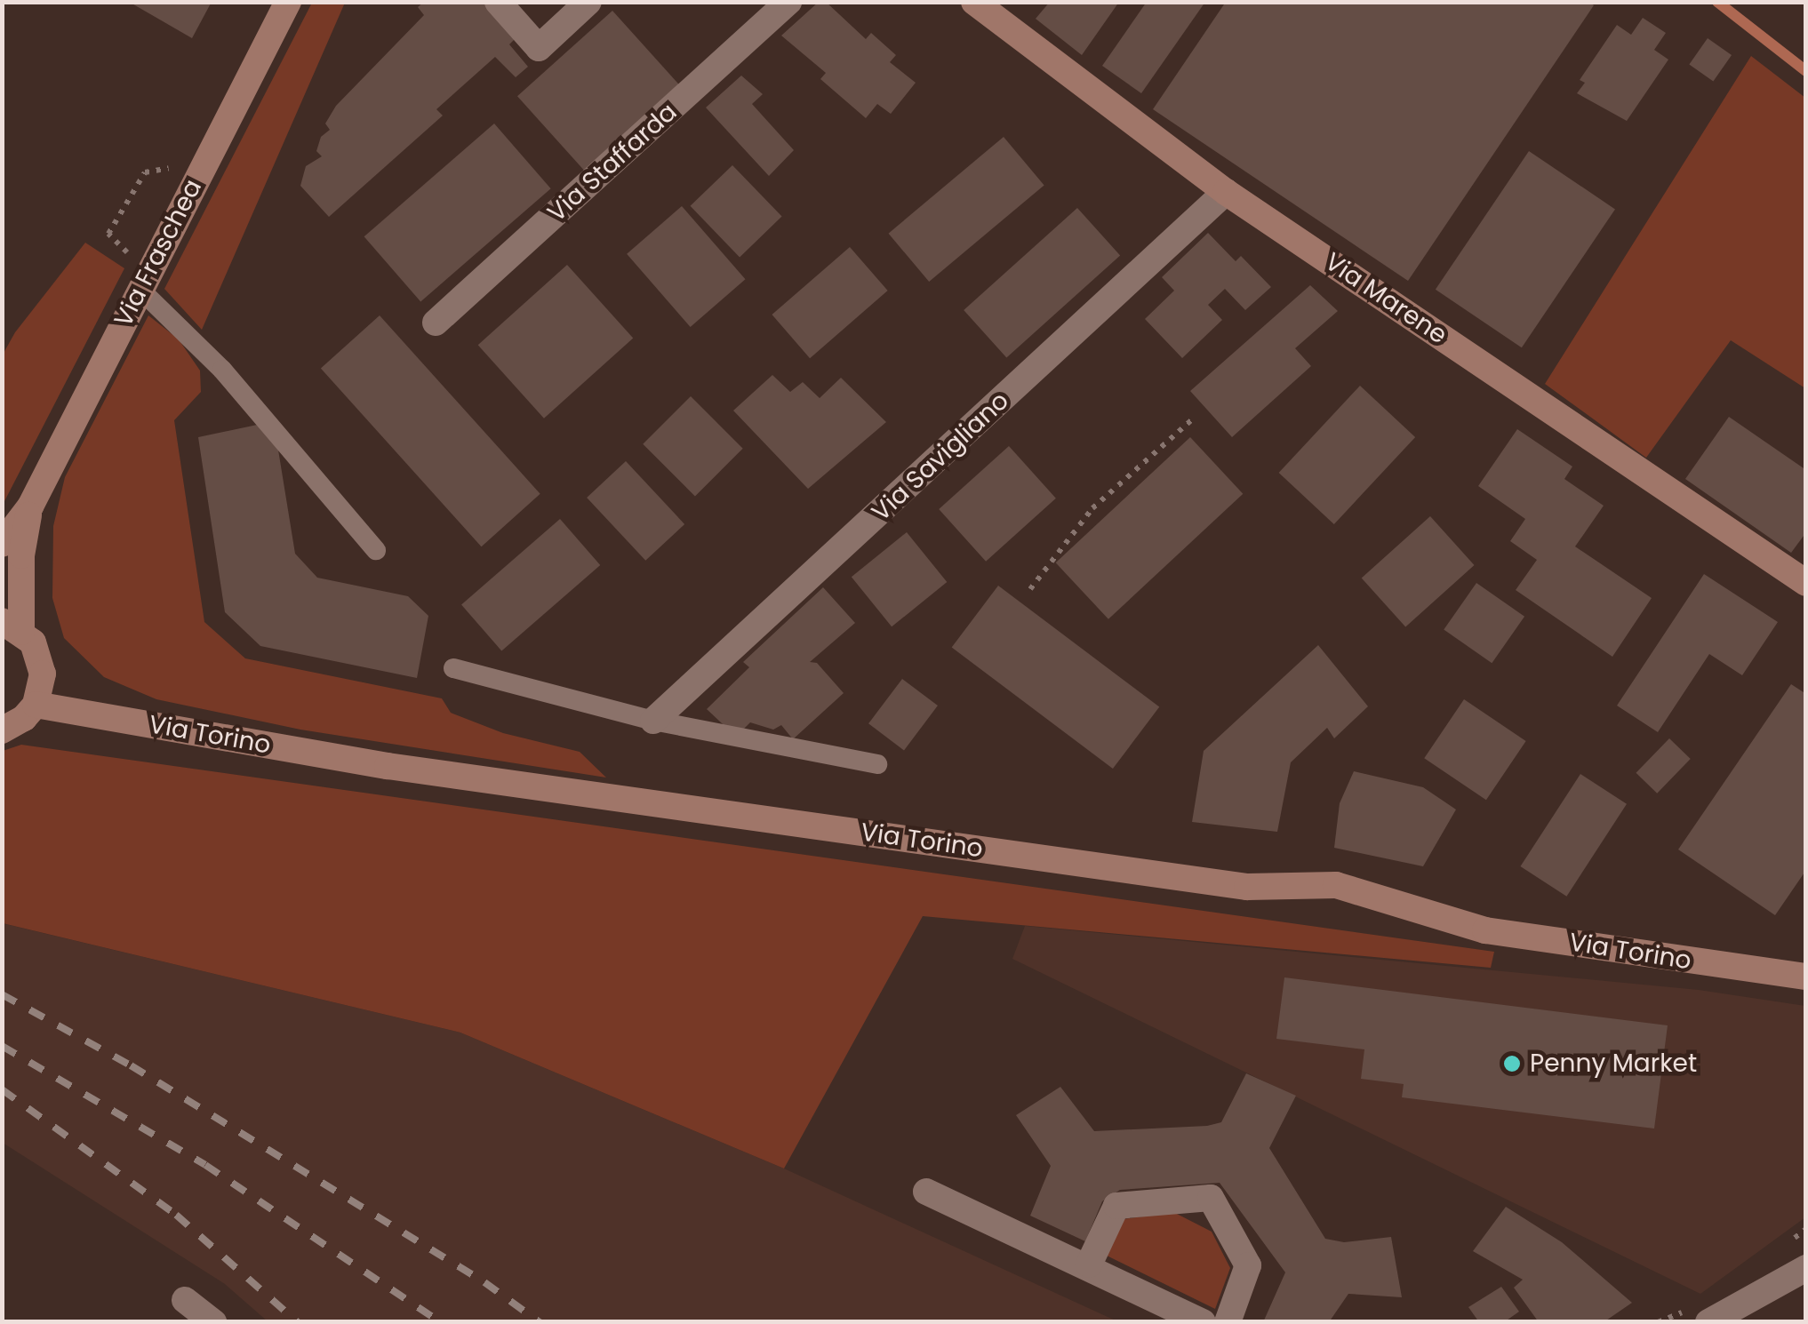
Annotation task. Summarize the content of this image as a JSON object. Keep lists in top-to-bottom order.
{
  "streets": {
    "street": [
      "Via Staffarda",
      "Via Fraschea",
      "Via Marene",
      "Via Savigliano",
      "Via Torino"
    ]
  },
  "crossings": [
    ["Via Marene", "Via Savigliano"]
  ],
  "places": ["Penny Market"]
}
